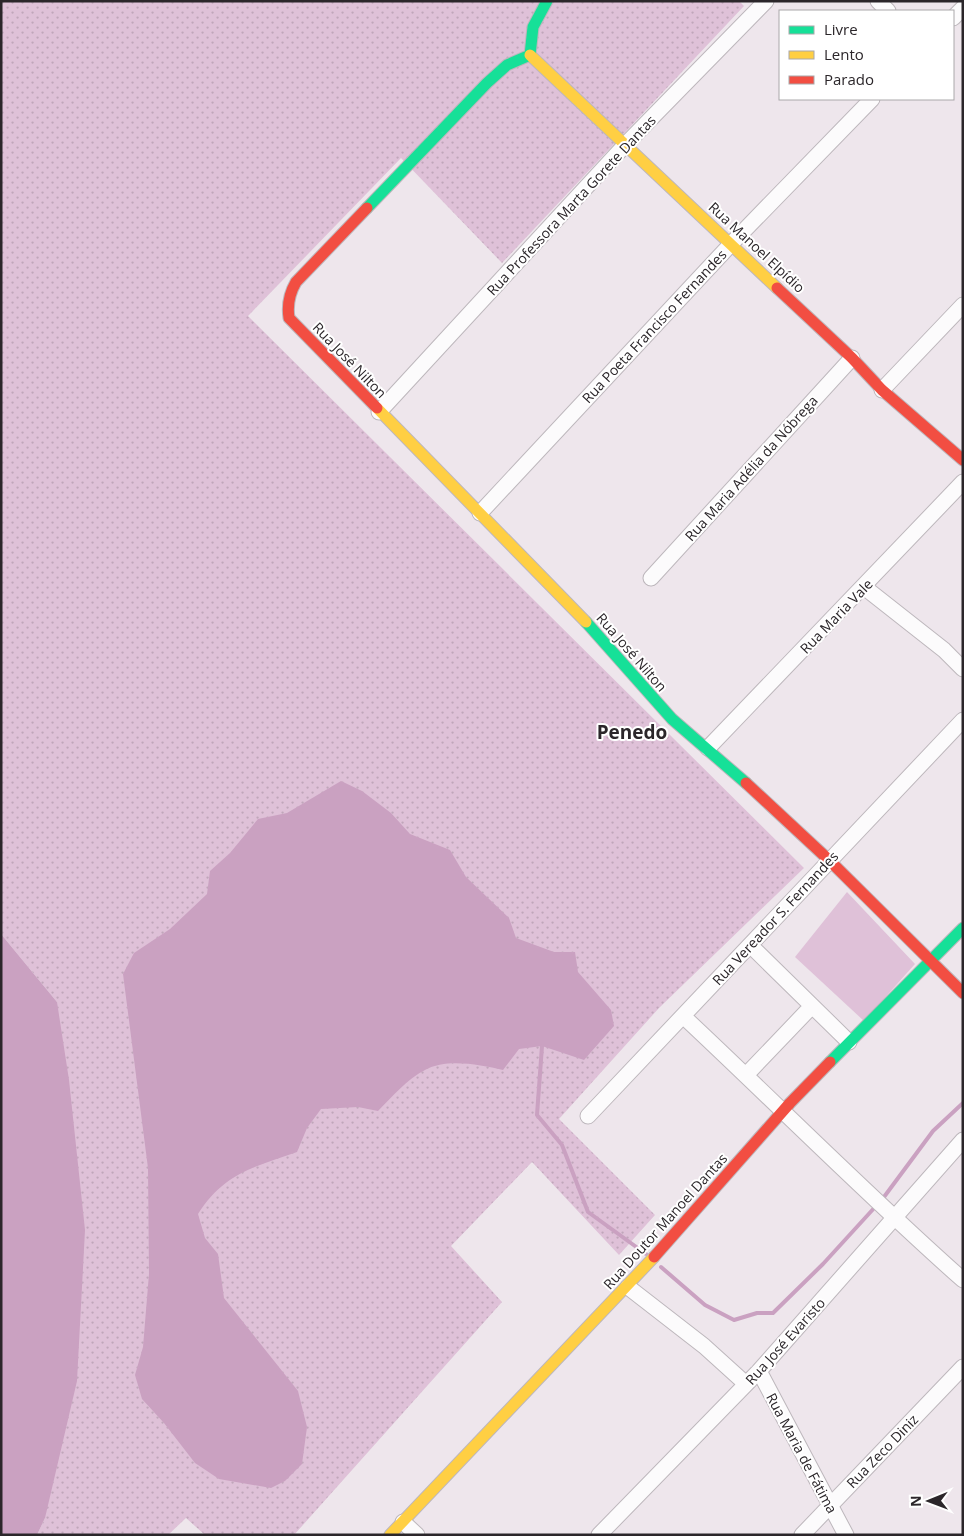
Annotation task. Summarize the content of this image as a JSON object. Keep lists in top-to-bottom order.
{
  "streets": {
    "street": [
      "Rua Professora Marta Gorete Dantas",
      "Rua Manoel Elpídio",
      "Rua Poeta Francisco Fernandes",
      "Rua José Nilton",
      "Rua Maria Adélia da Nóbrega",
      "Rua Maria Vale",
      "Rua Vereador S. Fernandes",
      "Rua Doutor Manoel Dantas",
      "Rua José Evaristo",
      "Rua Zeco Diniz",
      "Rua Maria de Fátima"
    ]
  },
  "crossings": [
    ["Rua Professora Marta Gorete Dantas", "Rua Manoel Elpídio"],
    ["Rua Professora Marta Gorete Dantas", "Rua José Nilton"],
    ["Rua Manoel Elpídio", "Rua Poeta Francisco Fernandes"],
    ["Rua Manoel Elpídio", "Rua José Nilton"],
    ["Rua Manoel Elpídio", "Rua Maria Adélia da Nóbrega"],
    ["Rua Poeta Francisco Fernandes", "Rua José Nilton"],
    ["Rua José Nilton", "Rua Maria Vale"],
    ["Rua José Nilton", "Rua Vereador S. Fernandes"],
    ["Rua José Nilton", "Rua Doutor Manoel Dantas"],
    ["Rua José Evaristo", "Rua Maria de Fátima"],
    ["Rua Zeco Diniz", "Rua Maria de Fátima"]
  ],
  "districts": ["Penedo"],
  "legend": ["Livre", "Lento", "Parado"],
  "north": "left"
}
